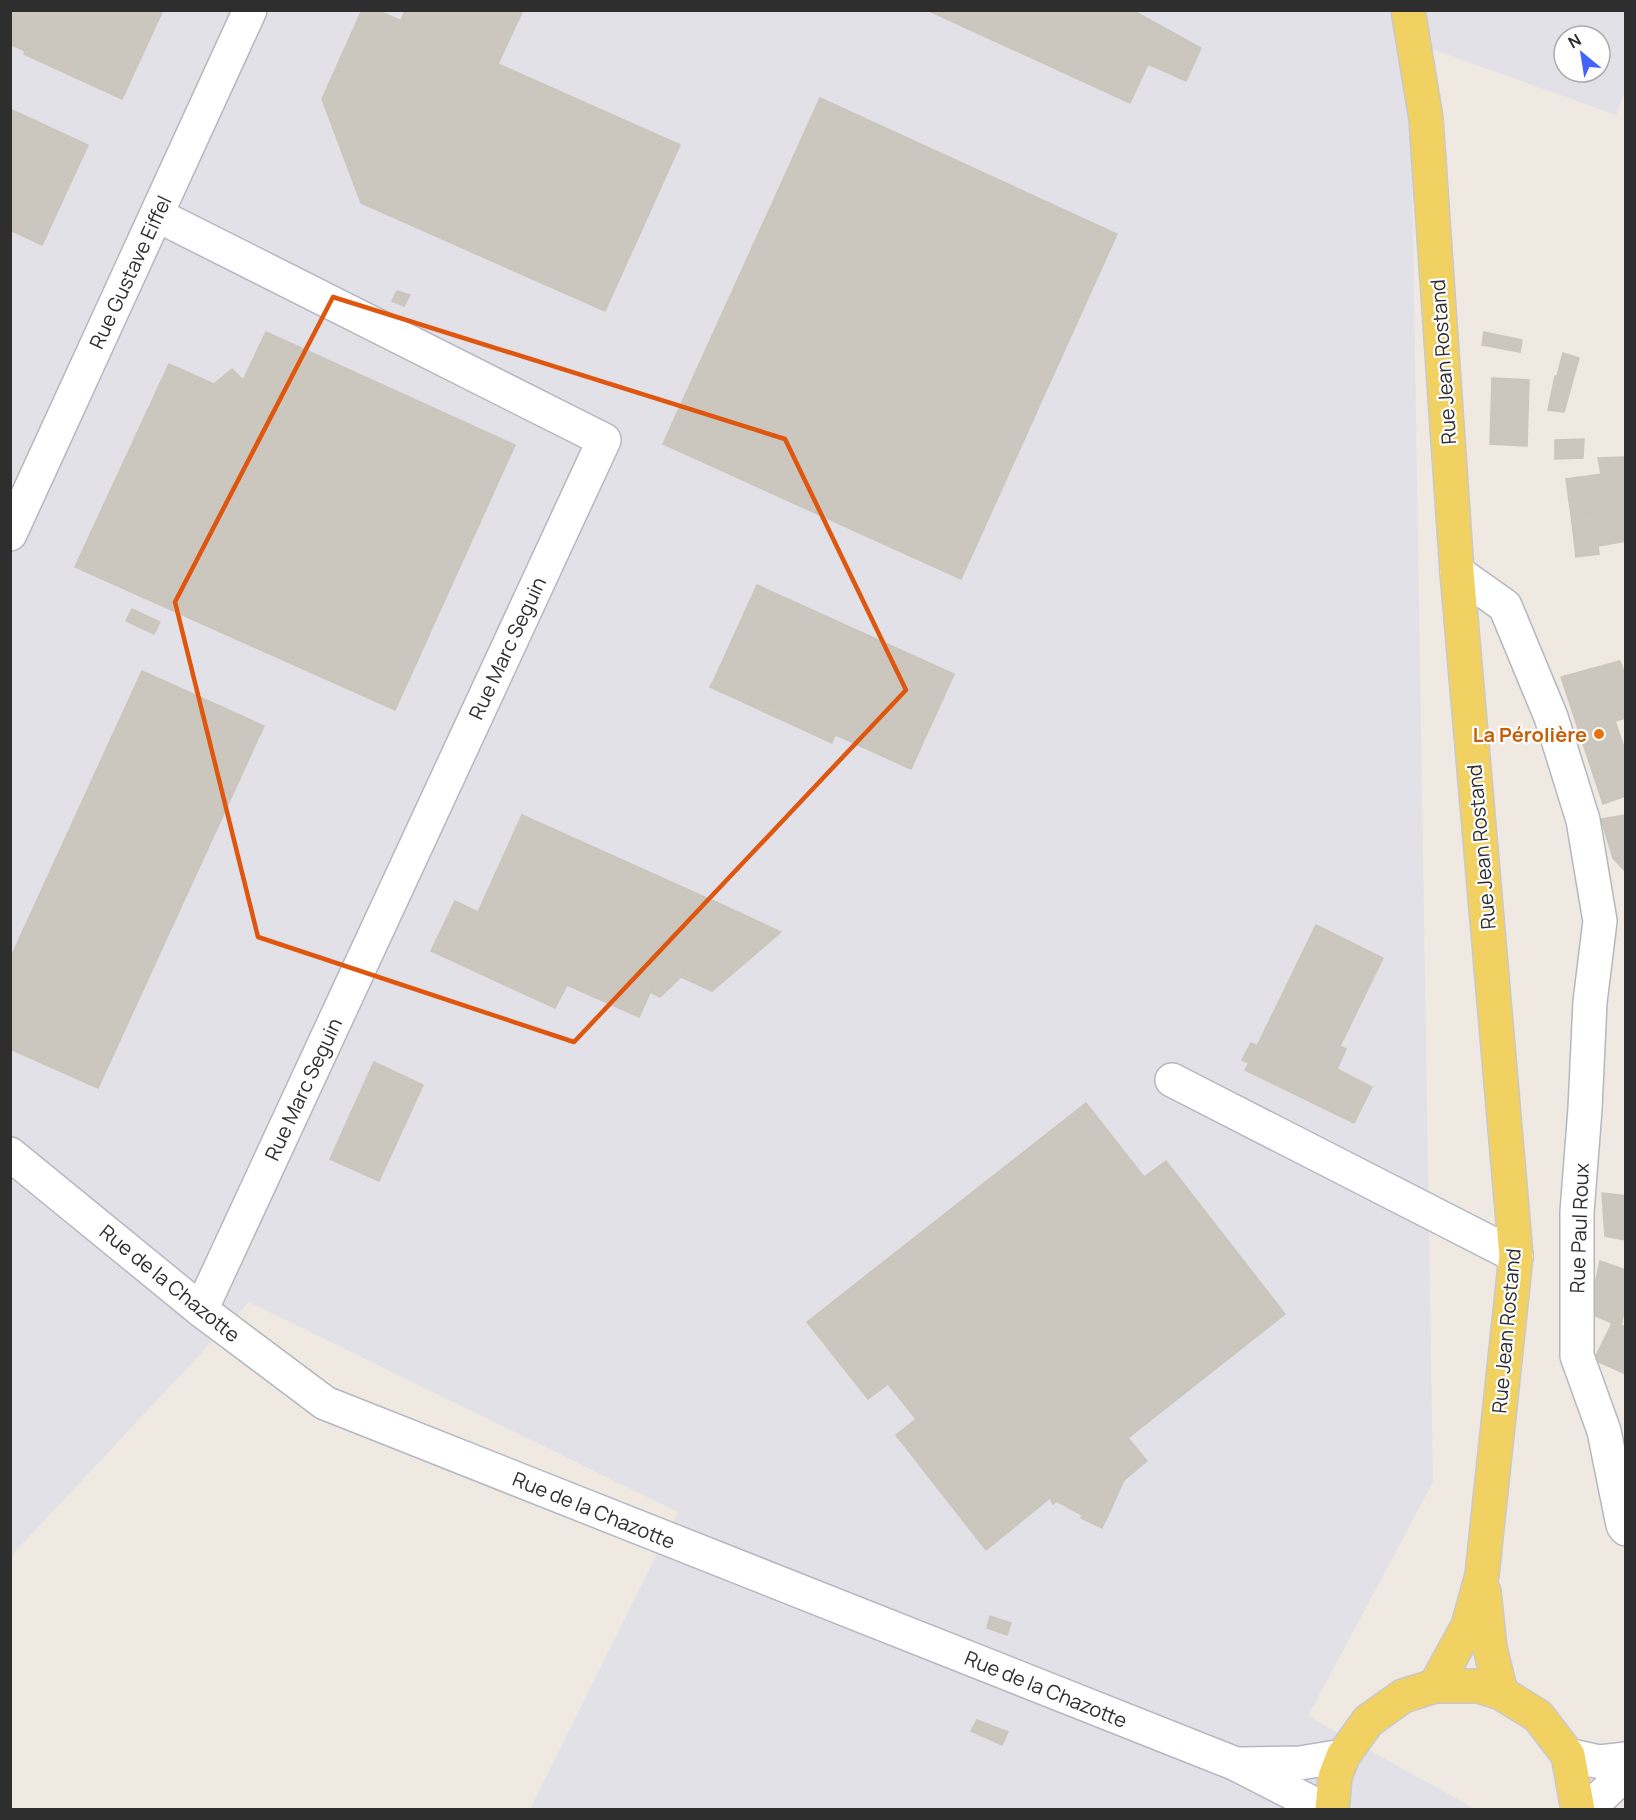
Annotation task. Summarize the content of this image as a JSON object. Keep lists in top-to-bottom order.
{
  "streets": {
    "main road": ["Rue Jean Rostand"],
    "street": [
      "Rue Gustave Eiffel",
      "Rue Marc Seguin",
      "Rue Paul Roux",
      "Rue de la Chazotte"
    ]
  },
  "crossings": [
    ["Rue Gustave Eiffel", "Rue Marc Seguin"],
    ["Rue Jean Rostand", "Rue Paul Roux"],
    ["Rue Marc Seguin", "Rue de la Chazotte"]
  ],
  "places": ["La Pérolière"],
  "north": "top left"
}
